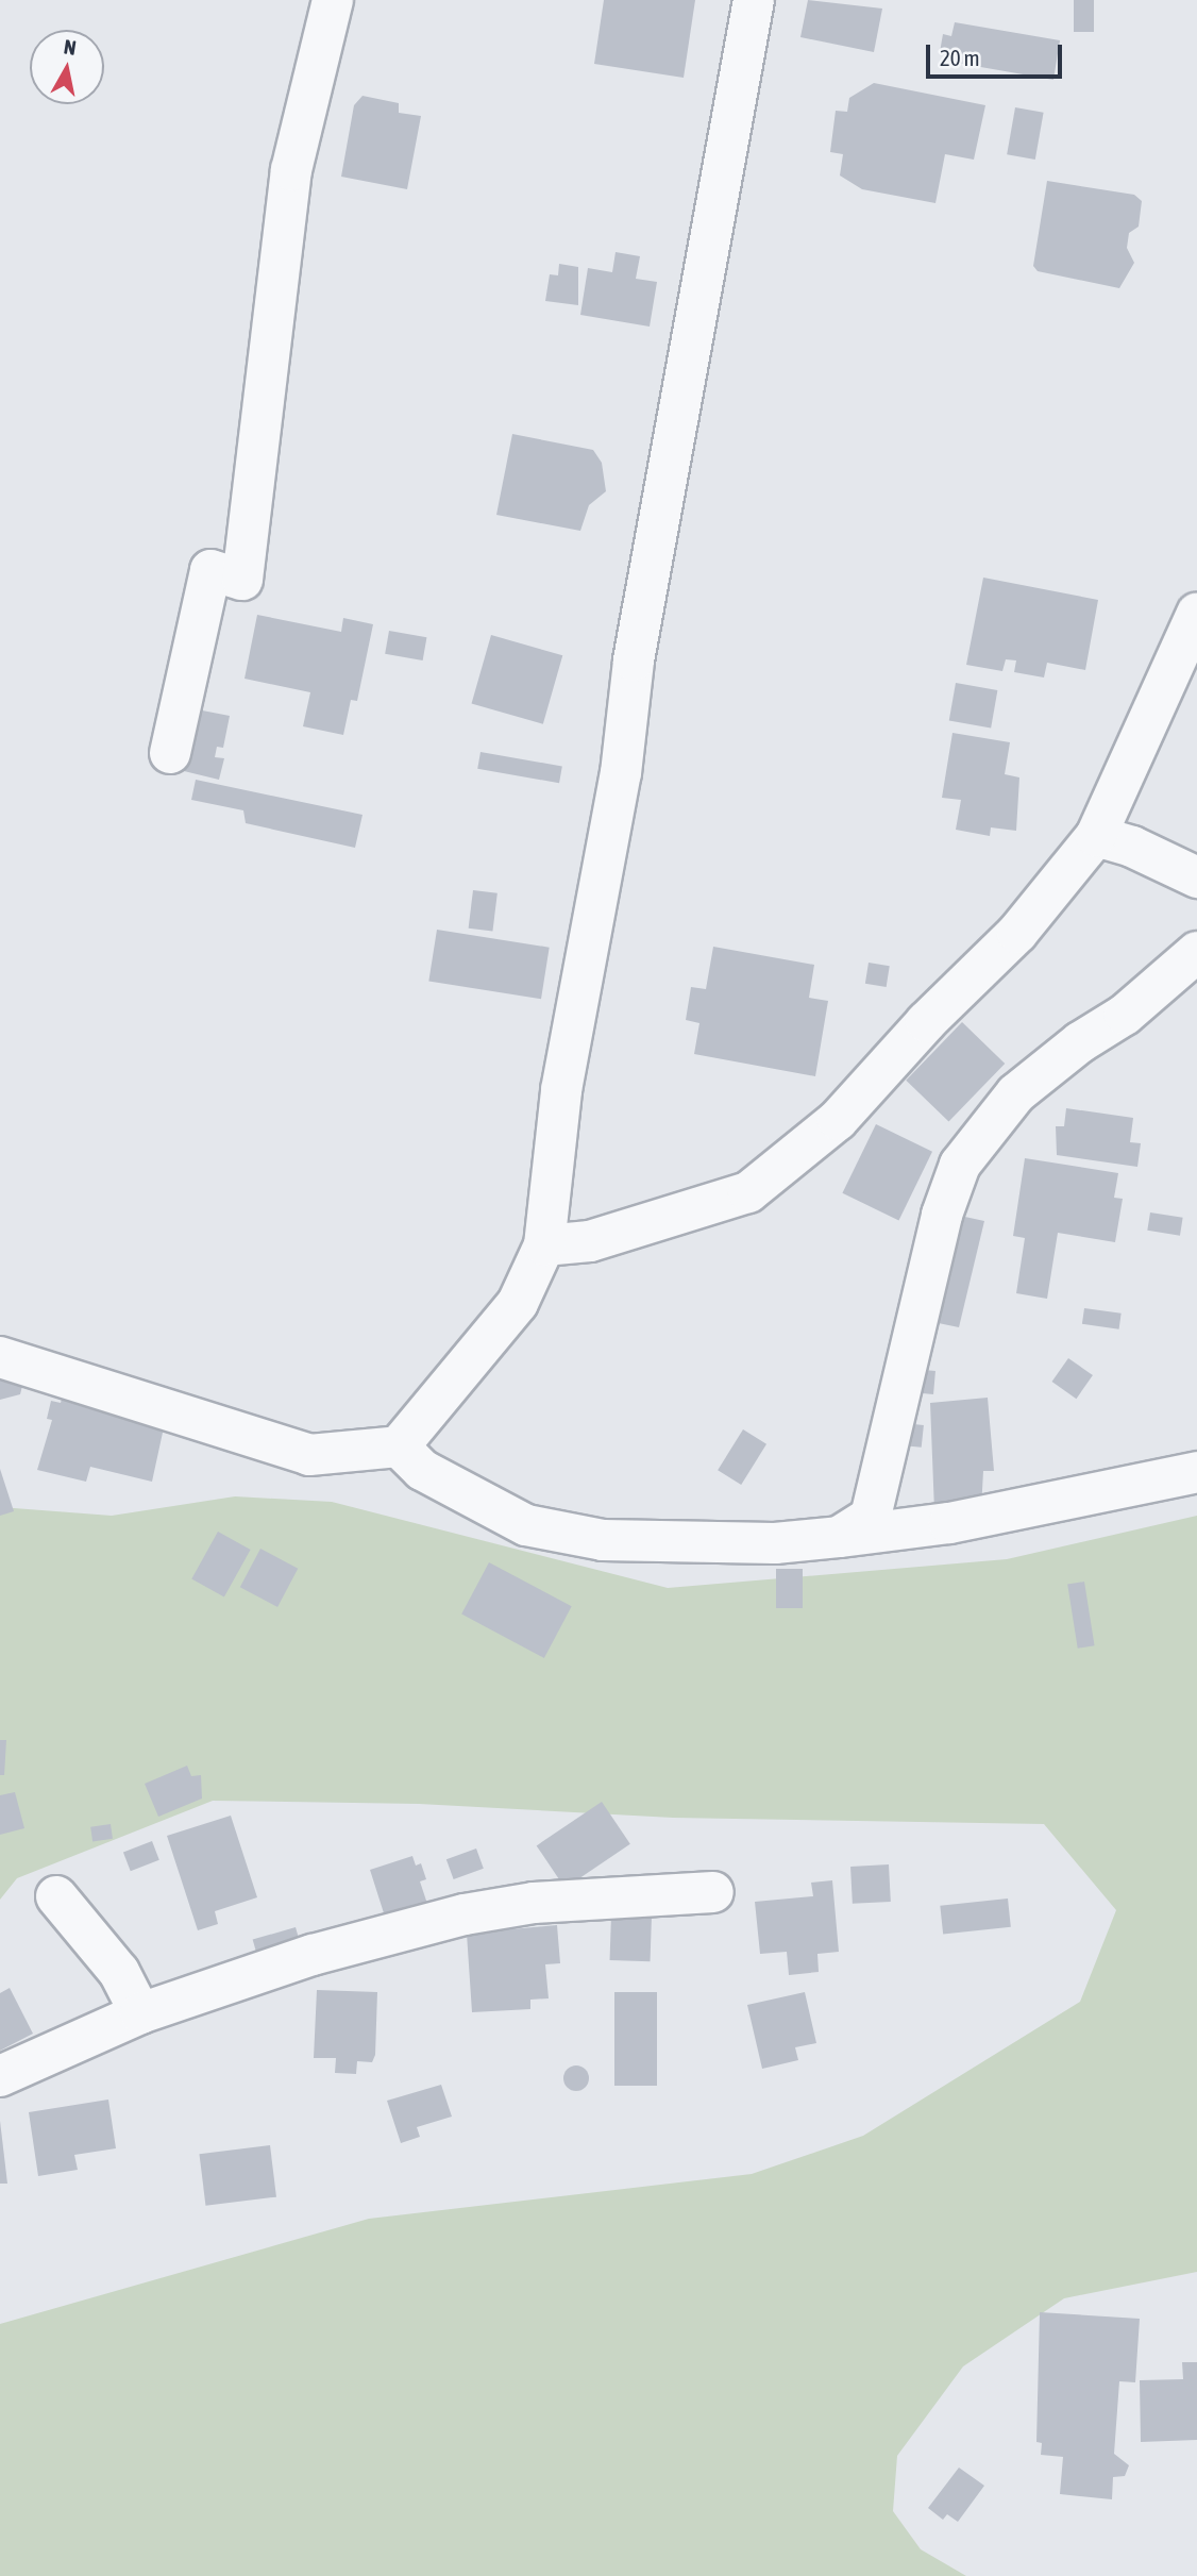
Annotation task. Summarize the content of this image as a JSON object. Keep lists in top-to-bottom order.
{
  "scale_bar": "20 m",
  "north": "top"
}
